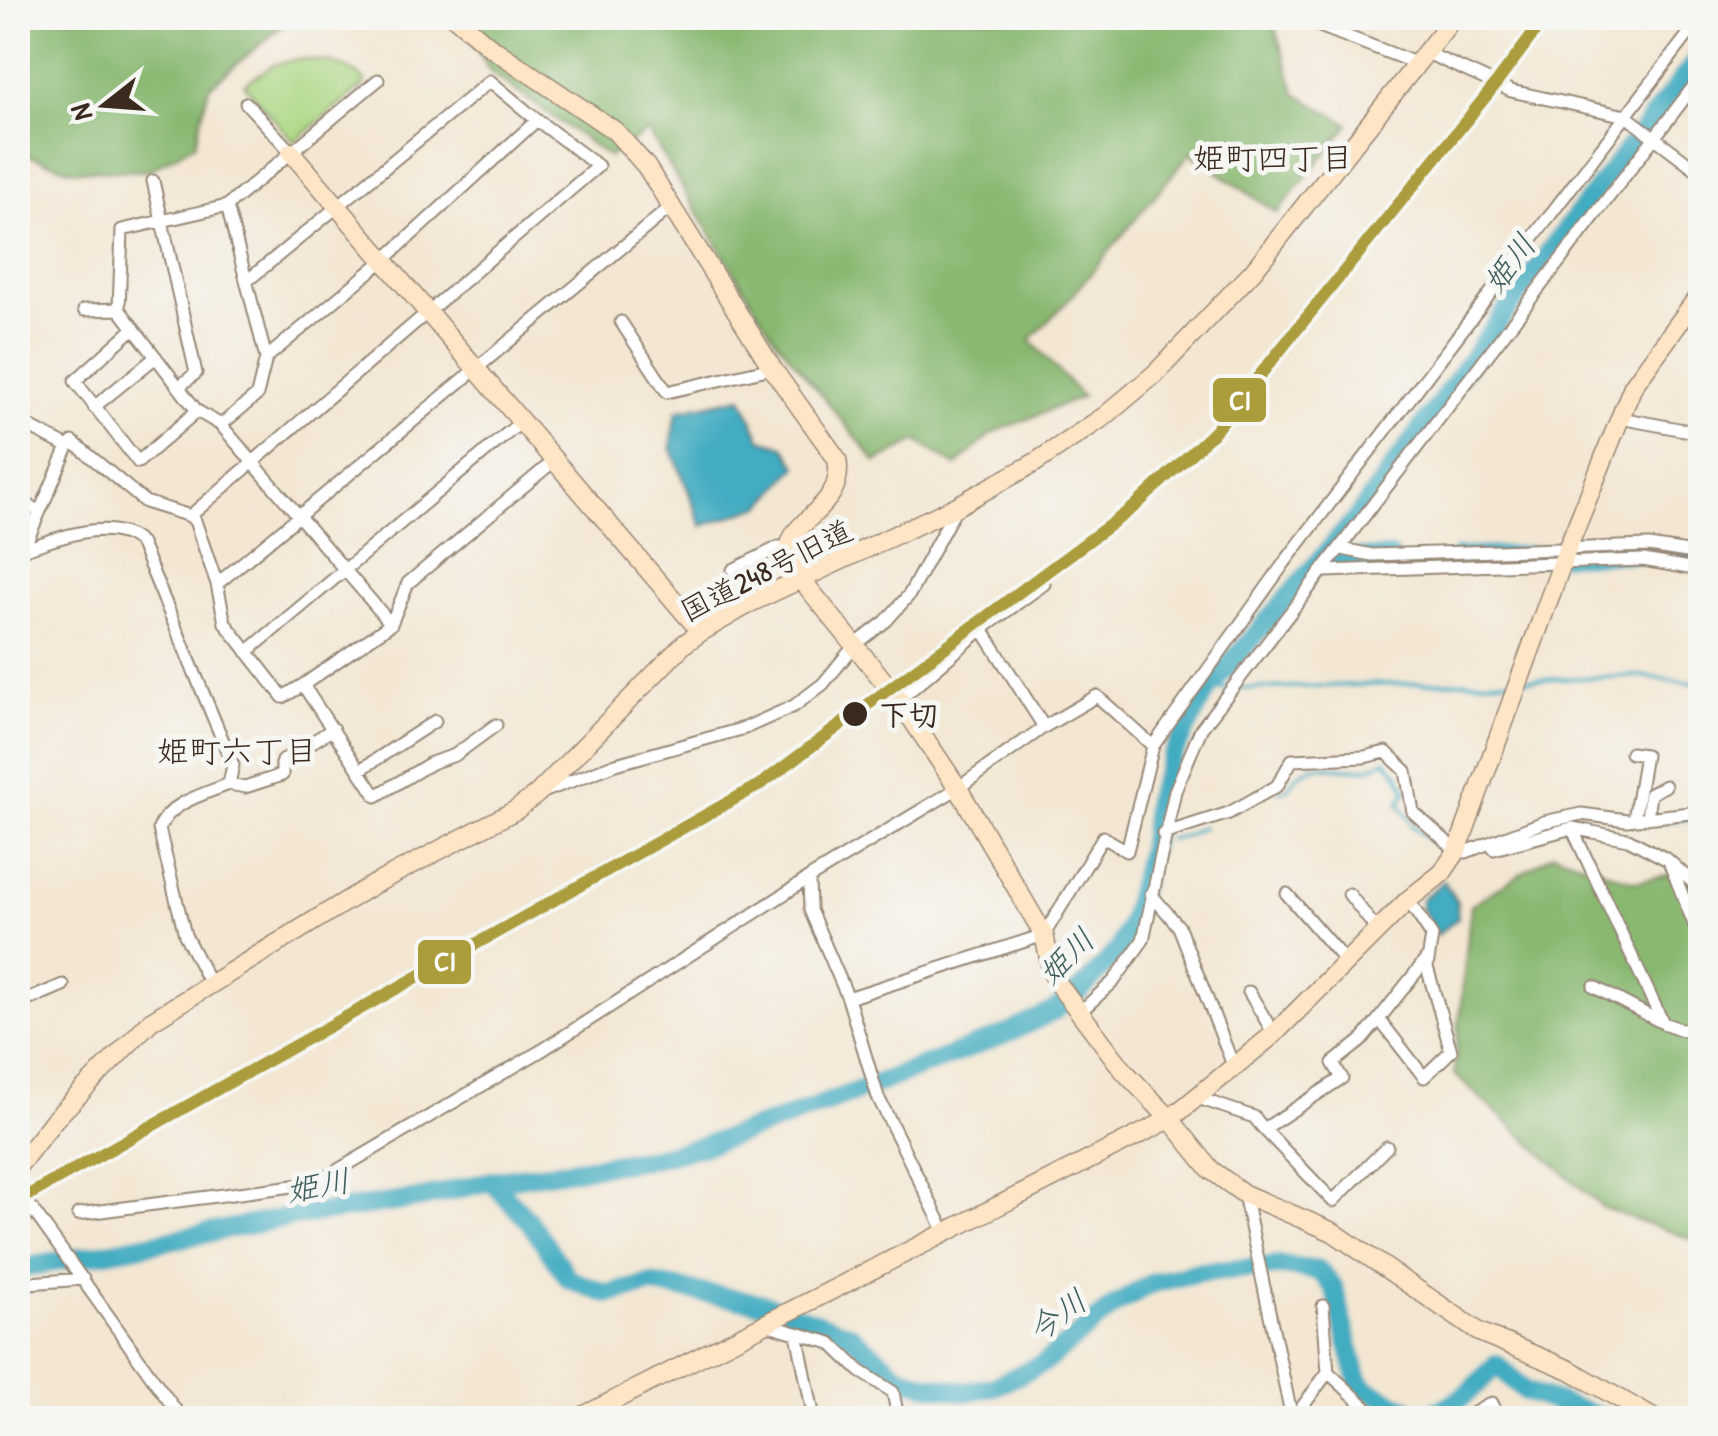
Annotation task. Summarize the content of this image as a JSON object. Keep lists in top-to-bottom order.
{
  "streets": {
    "street": ["国道248号旧道"]
  },
  "districts": ["姫町四丁目", "姫町六丁目"],
  "water": ["姫川", "今川"],
  "places": ["下切"],
  "lines": ["transit line CI"],
  "north": "left"
}
